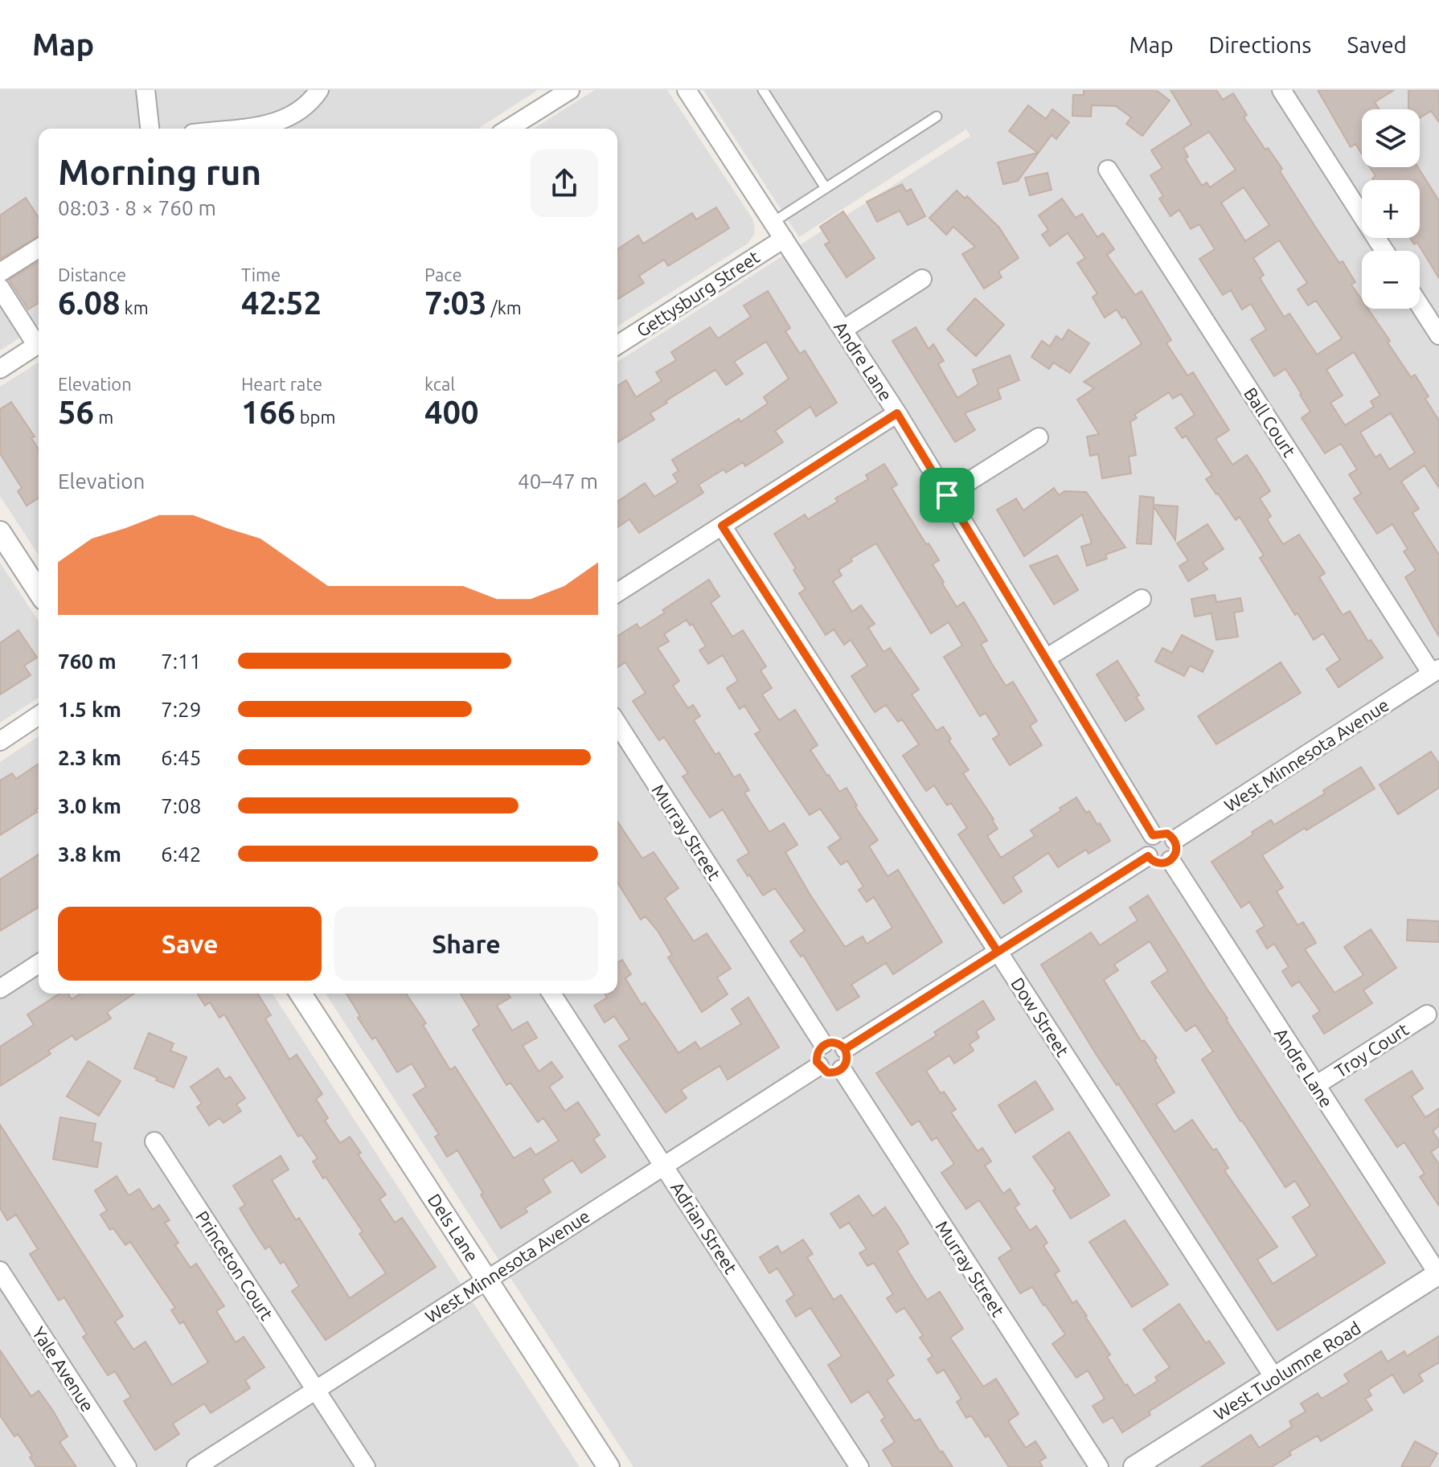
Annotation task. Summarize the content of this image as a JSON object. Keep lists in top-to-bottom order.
{
  "streets": {
    "street": [
      "Gettysburg Street",
      "Andre Lane",
      "Ball Court",
      "West Minnesota Avenue",
      "Murray Street",
      "Dow Street",
      "Troy Court",
      "Dels Lane",
      "Adrian Street",
      "Princeton Court",
      "Yale Avenue",
      "West Tuolumne Road"
    ]
  },
  "crossings": [
    ["Gettysburg Street", "Andre Lane"],
    ["Andre Lane", "West Minnesota Avenue"],
    ["Andre Lane", "Troy Court"],
    ["Andre Lane", "West Tuolumne Road"],
    ["Ball Court", "West Minnesota Avenue"],
    ["West Minnesota Avenue", "Murray Street"],
    ["West Minnesota Avenue", "Dels Lane"],
    ["West Minnesota Avenue", "Adrian Street"],
    ["West Minnesota Avenue", "Princeton Court"],
    ["Dow Street", "West Tuolumne Road"]
  ],
  "page": {
    "header": "Map",
    "nav": ["Map", "Directions", "Saved"],
    "map_buttons": ["+", "−"],
    "heading": ["Morning run", "08:03 · 8 × 760 m"],
    "stats": [
      ["Distance", "6.08 km"],
      ["Time", "42:52"],
      ["Pace", "7:03 /km"],
      ["Elevation", "56 m"],
      ["Heart rate", "166 bpm"],
      ["kcal", "400"]
    ],
    "chart": ["Elevation", "40–47 m"],
    "list": [
      {
        "name": "760 m",
        "note": "7:11"
      },
      {
        "name": "1.5 km",
        "note": "7:29"
      },
      {
        "name": "2.3 km",
        "note": "6:45"
      },
      {
        "name": "3.0 km",
        "note": "7:08"
      },
      {
        "name": "3.8 km",
        "note": "6:42"
      }
    ],
    "buttons": ["Save", "Share"]
  }
}
